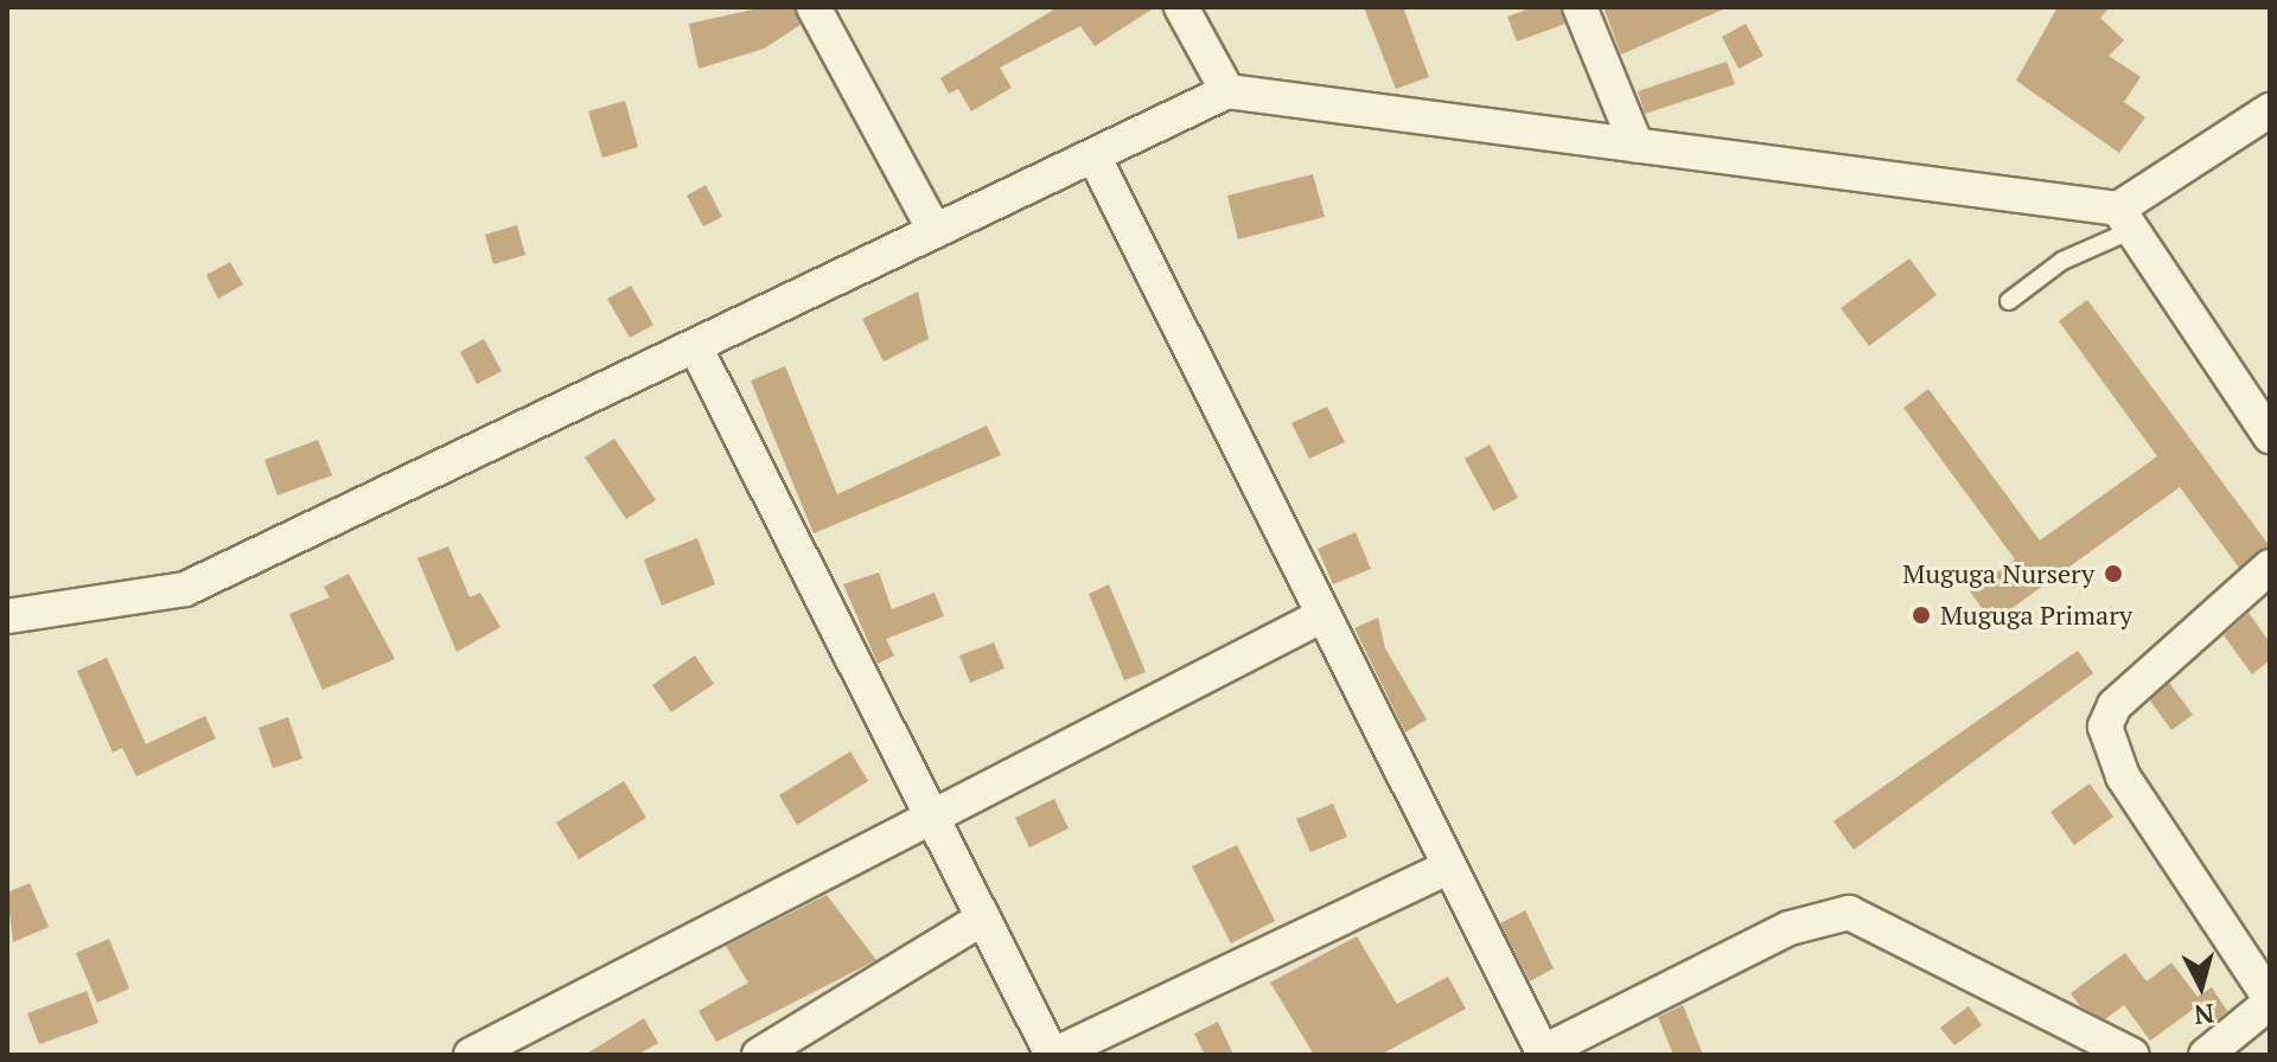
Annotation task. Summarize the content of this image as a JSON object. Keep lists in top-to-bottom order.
{
  "places": ["Muguga Nursery", "Muguga Primary"],
  "north": "bottom"
}
